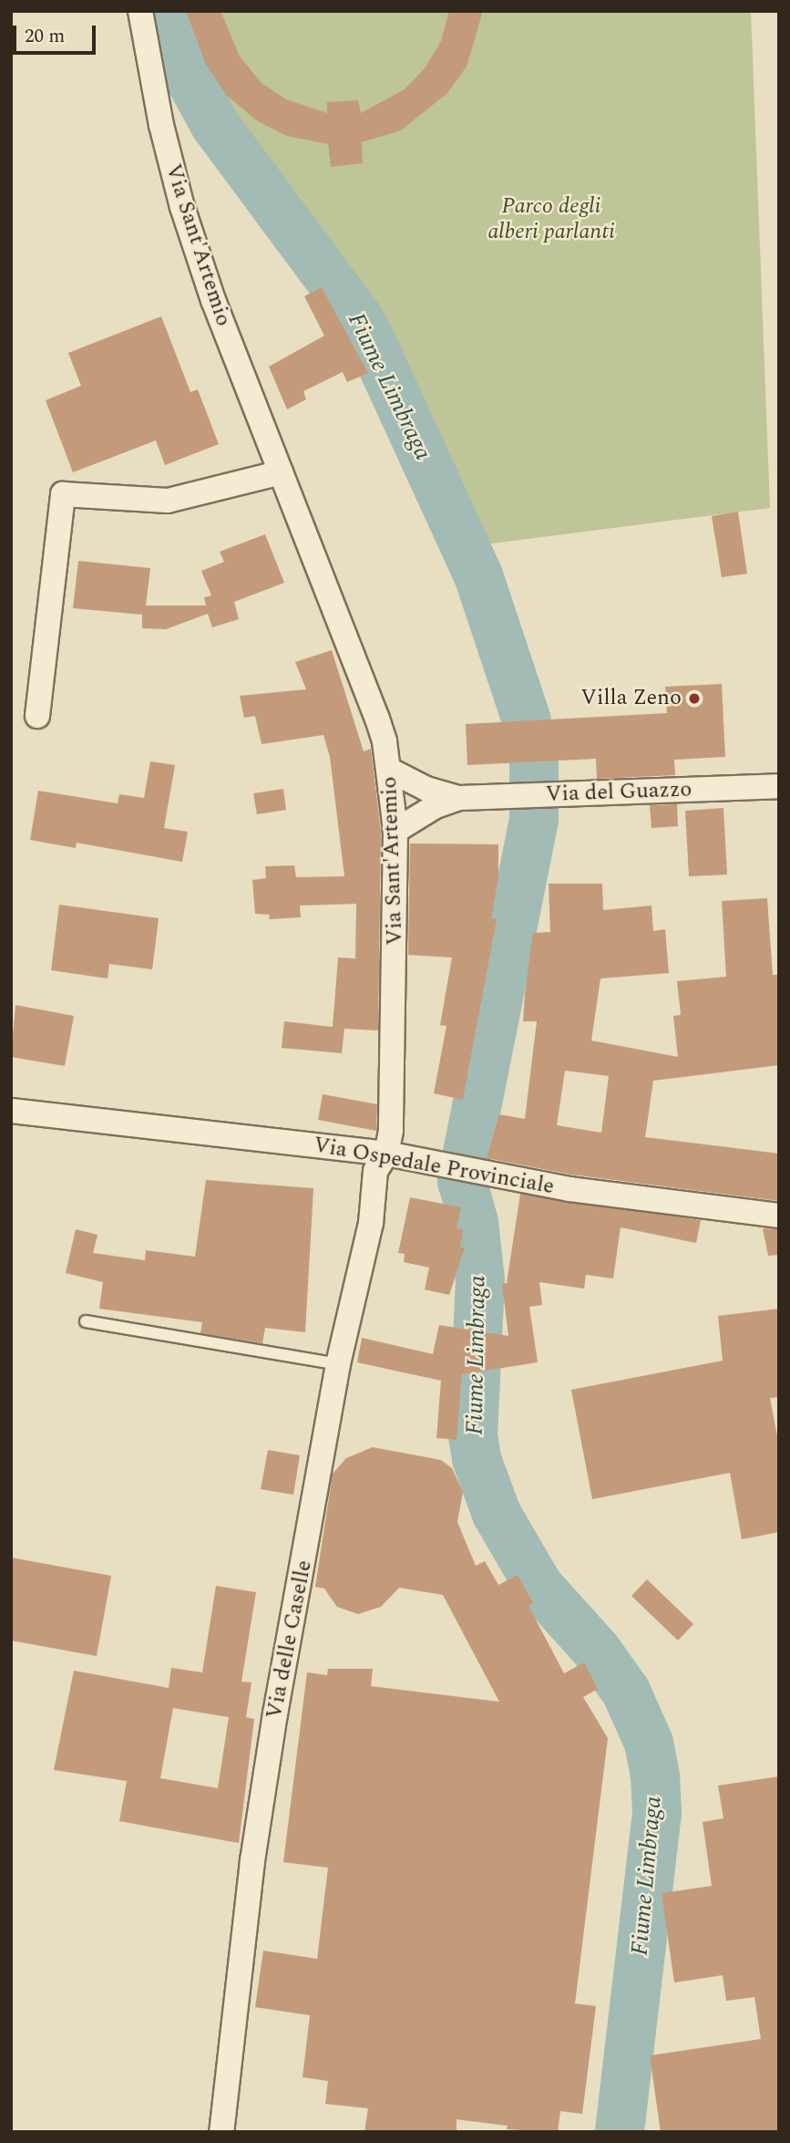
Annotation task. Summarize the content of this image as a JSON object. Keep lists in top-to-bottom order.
{
  "streets": {
    "street": [
      "Via Sant'Artemio",
      "Via del Guazzo",
      "Via Ospedale Provinciale",
      "Via delle Caselle"
    ]
  },
  "crossings": [
    ["Via Sant'Artemio", "Via del Guazzo"],
    ["Via Sant'Artemio", "Via Ospedale Provinciale"],
    ["Via Sant'Artemio", "Via delle Caselle"],
    ["Via Ospedale Provinciale", "Via delle Caselle"]
  ],
  "water": ["Fiume Limbraga"],
  "parks": ["Parco degli alberi parlanti"],
  "places": ["Villa Zeno"],
  "scale_bar": "20 m"
}
